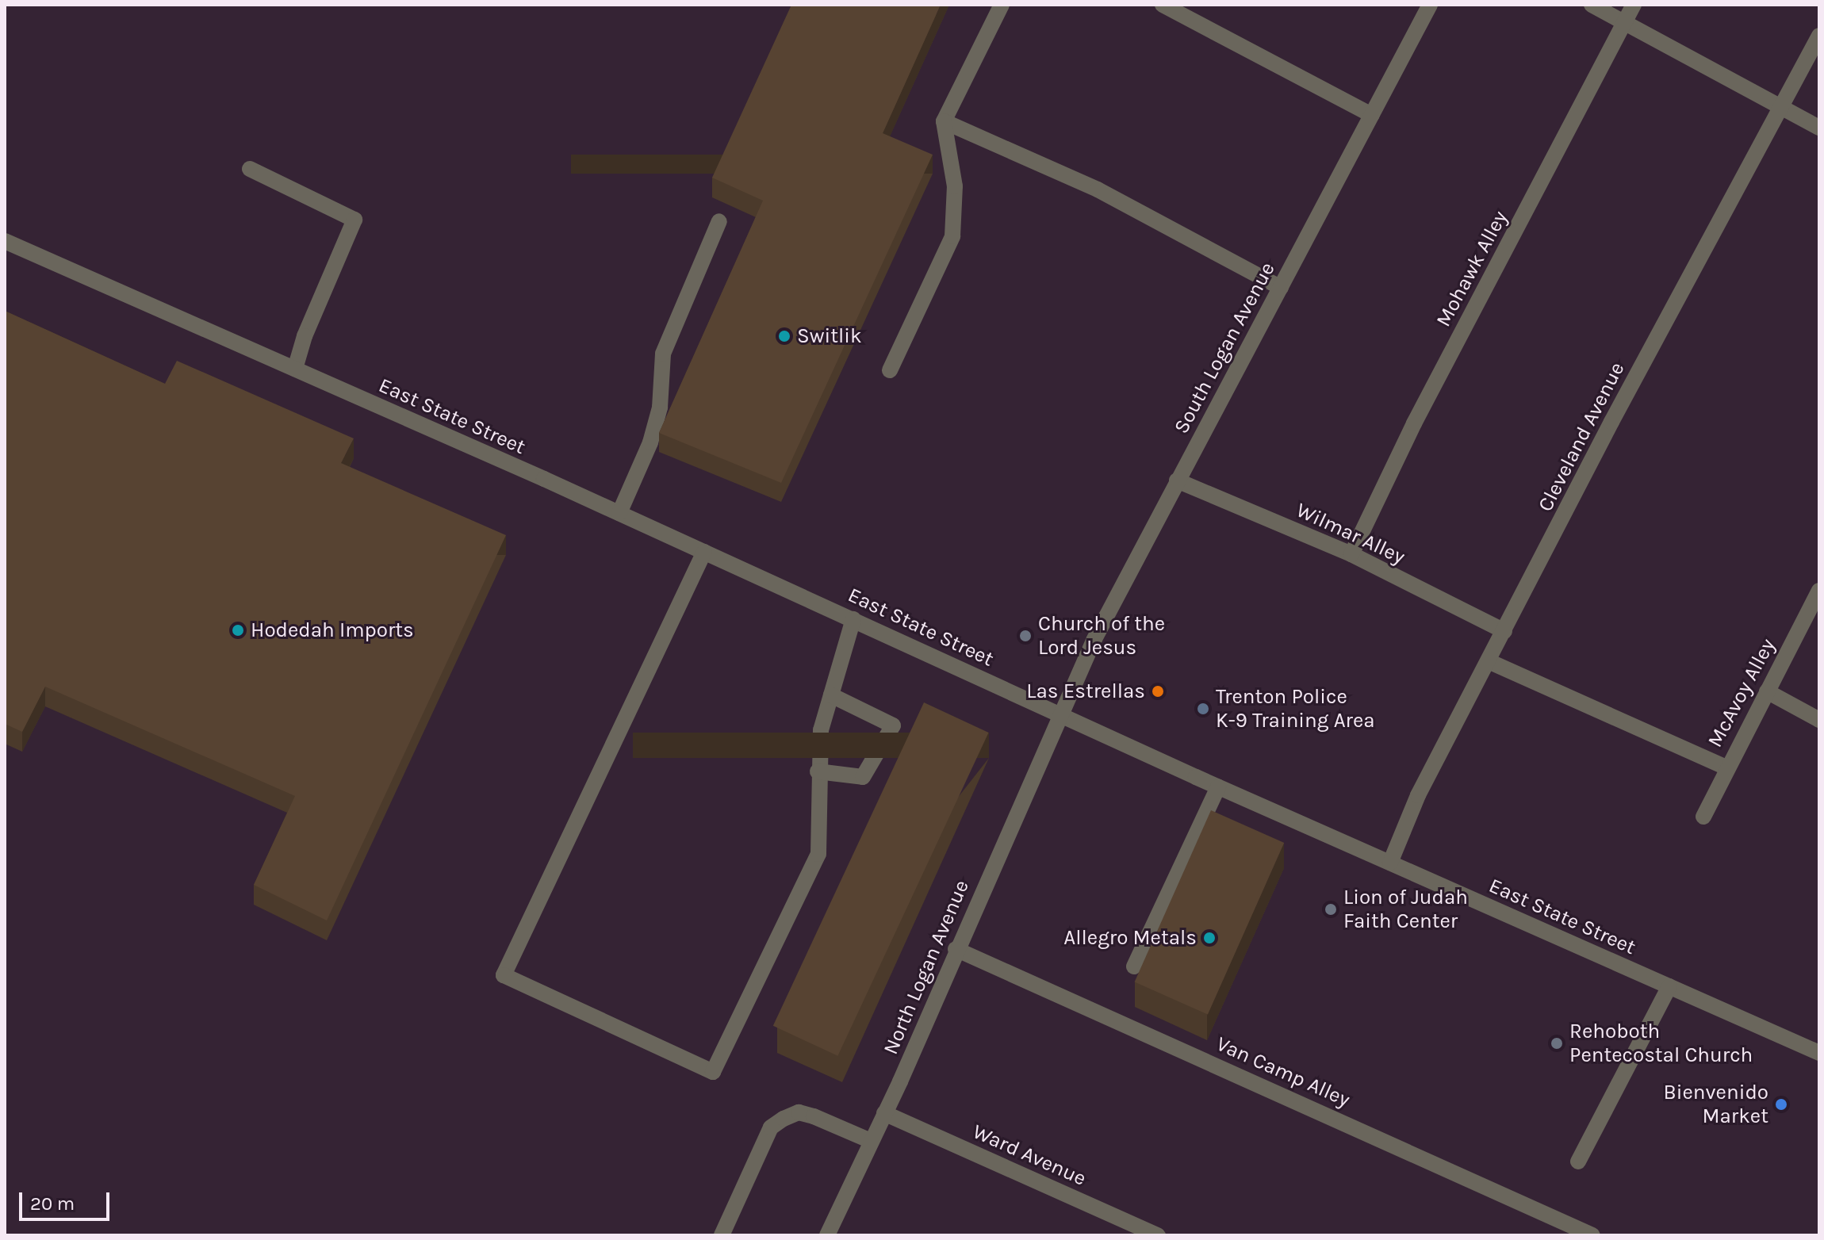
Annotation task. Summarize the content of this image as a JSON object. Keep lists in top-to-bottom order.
{
  "streets": {
    "street": [
      "Mohawk Alley",
      "South Logan Avenue",
      "East State Street",
      "Cleveland Avenue",
      "Wilmar Alley",
      "McAvoy Alley",
      "North Logan Avenue",
      "Van Camp Alley",
      "Ward Avenue"
    ]
  },
  "crossings": [
    ["Mohawk Alley", "Wilmar Alley"],
    ["South Logan Avenue", "East State Street"],
    ["South Logan Avenue", "Wilmar Alley"],
    ["South Logan Avenue", "North Logan Avenue"],
    ["East State Street", "Cleveland Avenue"],
    ["East State Street", "North Logan Avenue"],
    ["Cleveland Avenue", "Wilmar Alley"],
    ["North Logan Avenue", "Van Camp Alley"],
    ["North Logan Avenue", "Ward Avenue"]
  ],
  "places": [
    "Switlik",
    "Hodedah Imports",
    "Church of the Lord Jesus",
    "Las Estrellas",
    "Trenton Police K-9 Training Area",
    "Lion of Judah Faith Center",
    "Allegro Metals",
    "Rehoboth Pentecostal Church",
    "Bienvenido Market"
  ],
  "scale_bar": "20 m"
}
